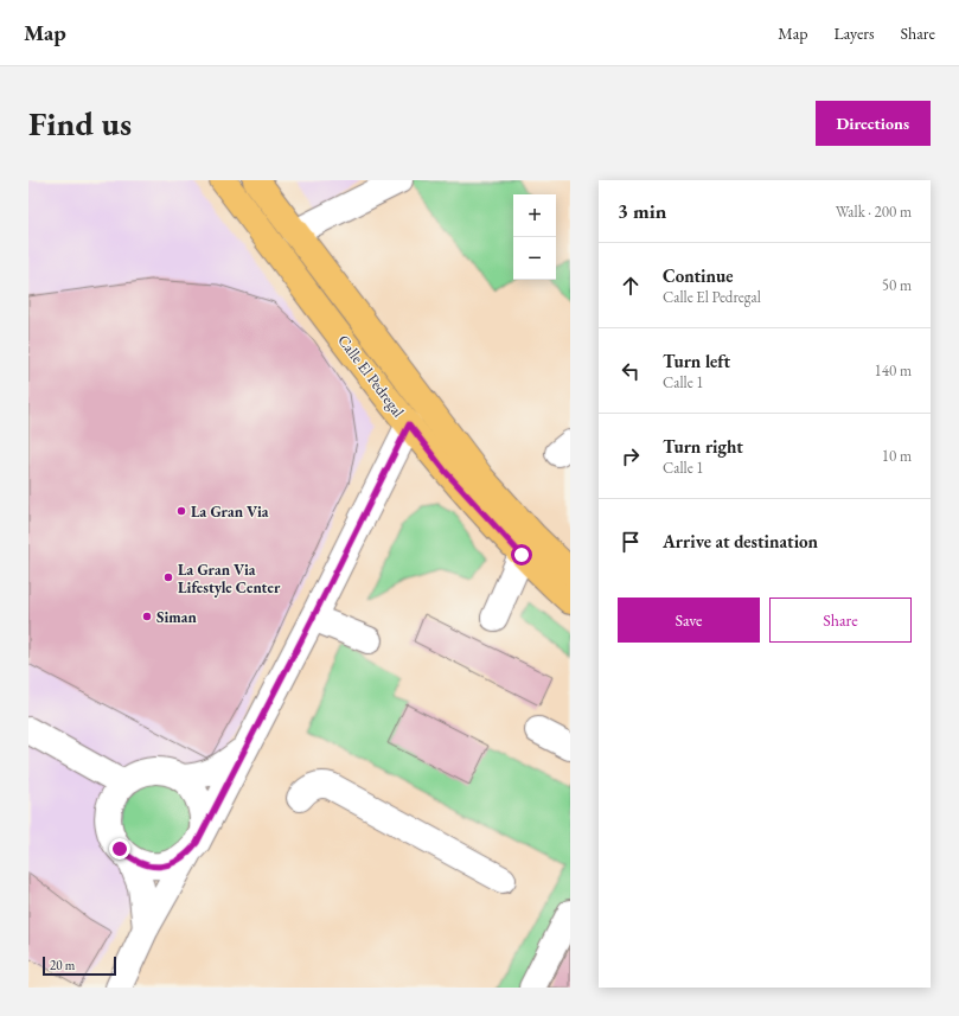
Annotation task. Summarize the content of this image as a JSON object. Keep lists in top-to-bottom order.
{
  "streets": {
    "main road": ["Calle El Pedregal"]
  },
  "places": ["La Gran Via", "La Gran Via Lifestyle Center", "Siman"],
  "scale_bar": "20 m",
  "page": {
    "header": "Map",
    "nav": ["Map", "Layers", "Share"],
    "buttons": [
      "Directions",
      ["Save", "Share"]
    ],
    "title": "Find us",
    "heading": ["3 min", "Walk · 200 m"],
    "map_buttons": ["+", "−"],
    "list": [
      ["Continue", "Calle El Pedregal", "50 m"],
      ["Turn left", "Calle 1", "140 m"],
      ["Turn right", "Calle 1", "10 m"],
      "Arrive at destination"
    ],
    "scale": "20 m"
  }
}
